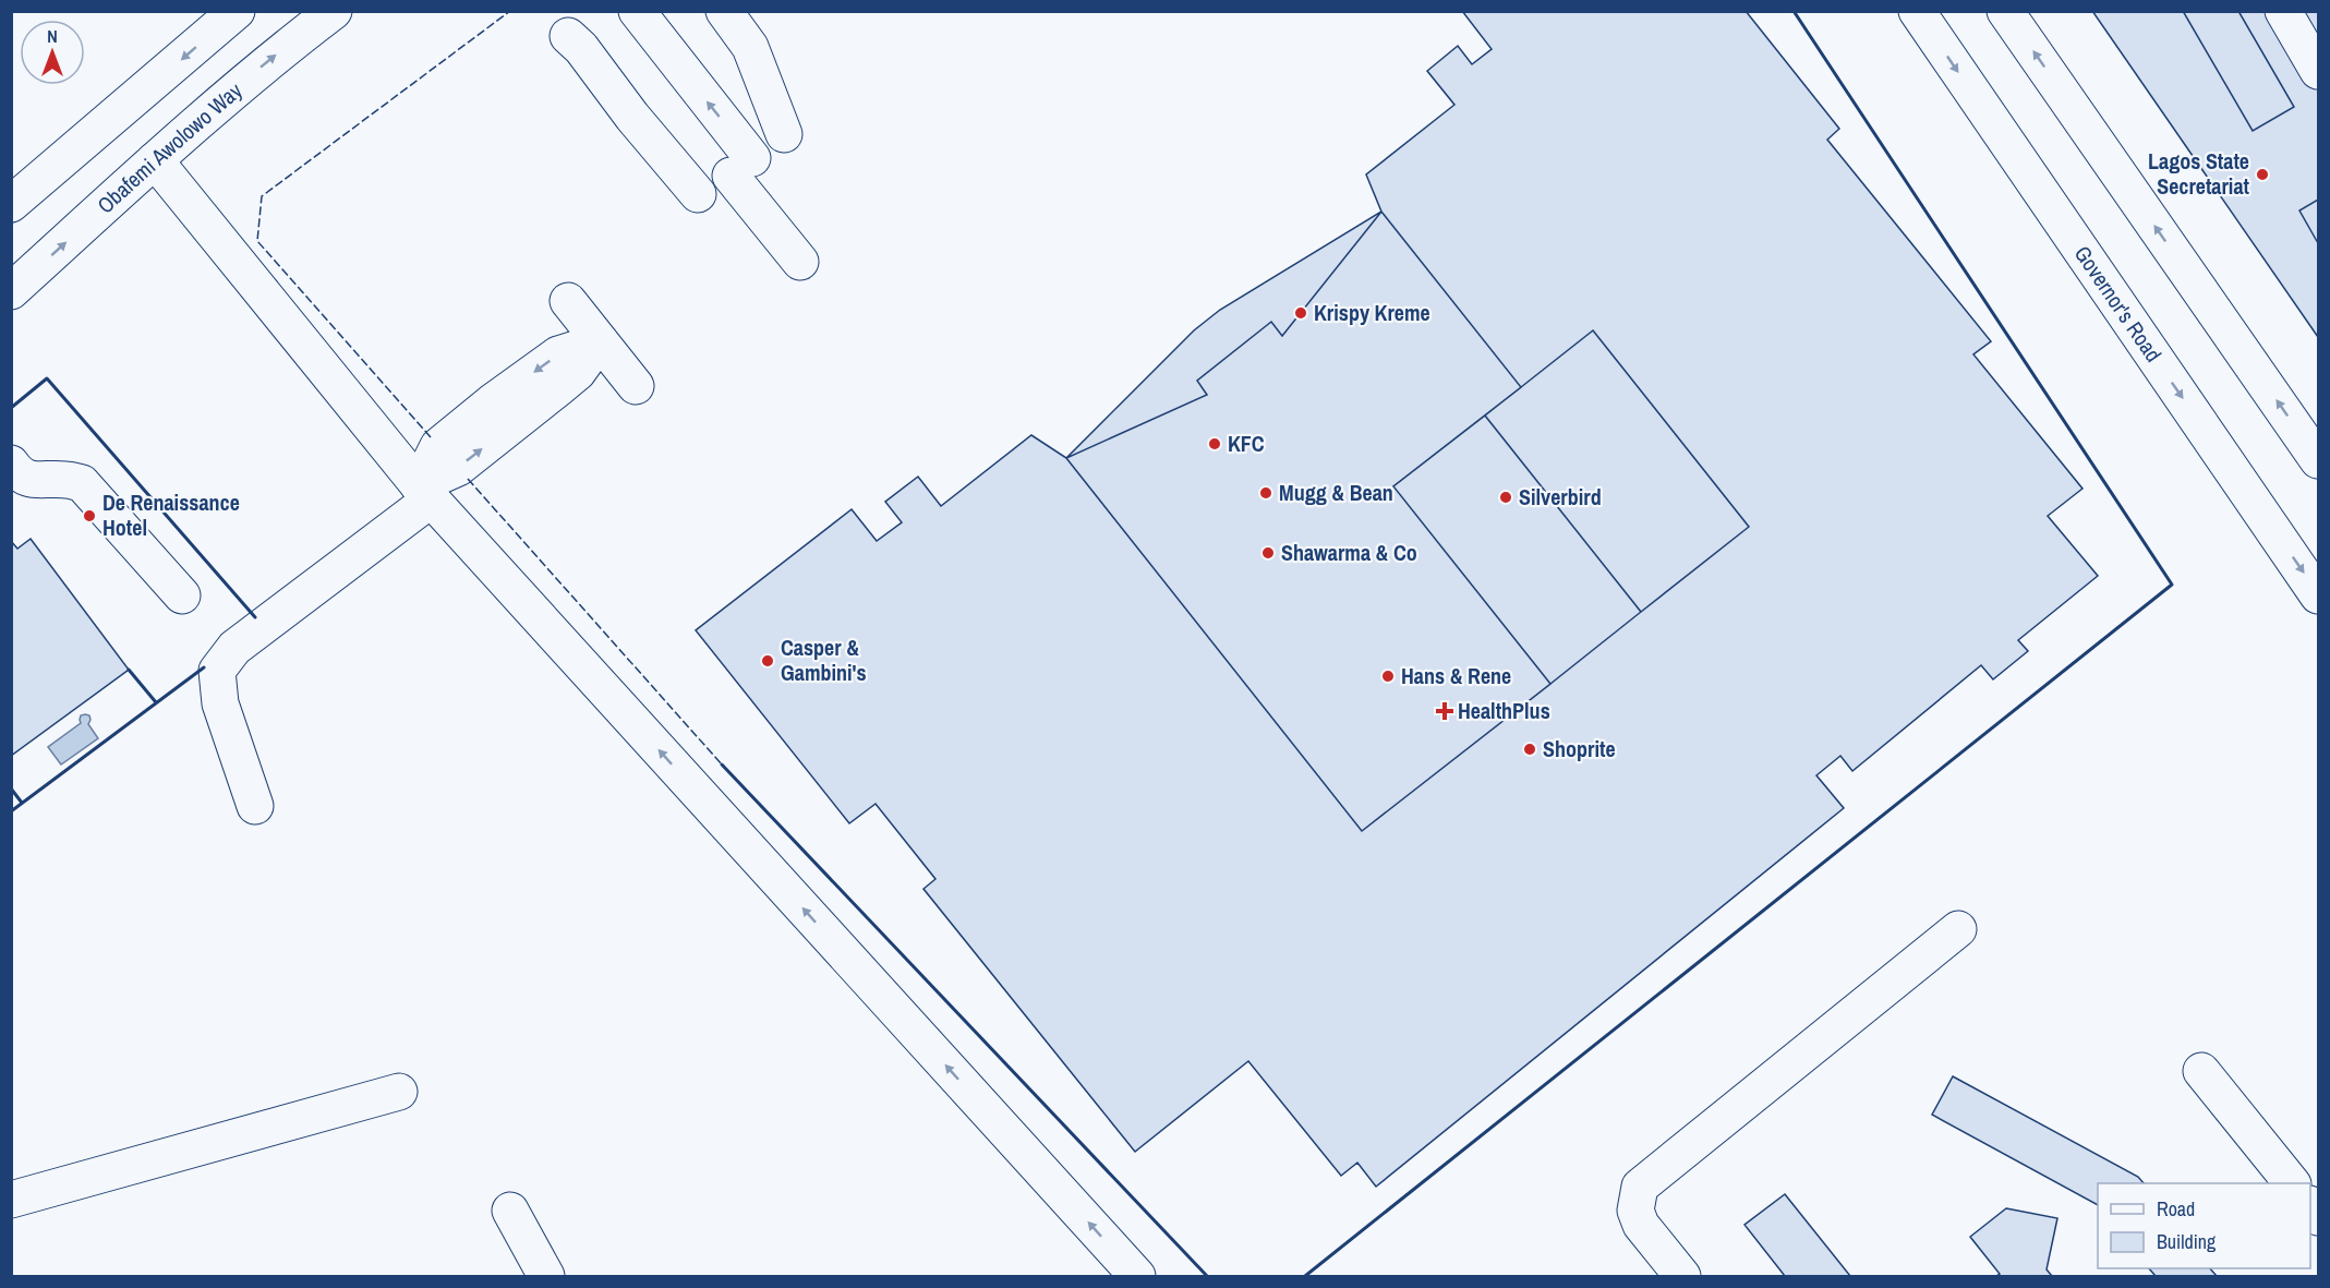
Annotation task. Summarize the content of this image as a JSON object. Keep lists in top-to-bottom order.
{
  "streets": {
    "street": ["Obafemi Awolowo Way", "Governor's Road"]
  },
  "places": {
    "other": [
      "Lagos State Secretariat",
      "Krispy Kreme",
      "KFC",
      "Mugg & Bean",
      "Silverbird",
      "De Renaissance Hotel",
      "Shawarma & Co",
      "Casper & Gambini's",
      "Hans & Rene",
      "Shoprite"
    ],
    "health": ["HealthPlus"]
  },
  "legend": ["Road", "Building"],
  "north": "top"
}
